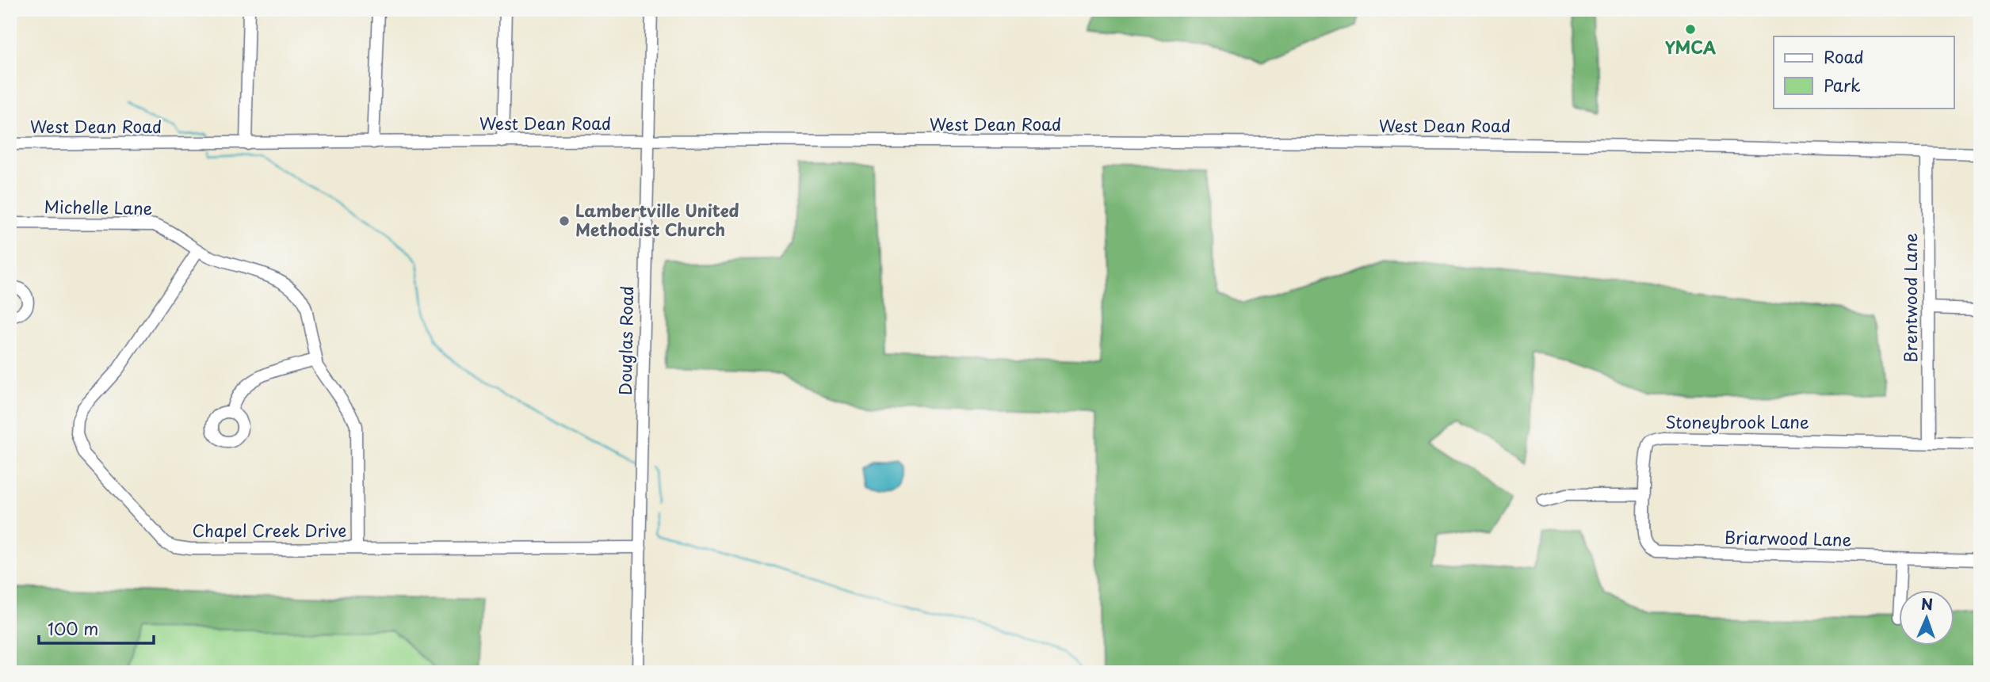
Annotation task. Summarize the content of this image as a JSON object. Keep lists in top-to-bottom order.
{
  "streets": {
    "street": [
      "West Dean Road",
      "Michelle Lane",
      "Brentwood Lane",
      "Douglas Road",
      "Stoneybrook Lane",
      "Chapel Creek Drive",
      "Briarwood Lane"
    ]
  },
  "crossings": [
    ["West Dean Road", "Brentwood Lane"],
    ["West Dean Road", "Douglas Road"],
    ["Michelle Lane", "Chapel Creek Drive"],
    ["Brentwood Lane", "Stoneybrook Lane"],
    ["Douglas Road", "Chapel Creek Drive"],
    ["Stoneybrook Lane", "Briarwood Lane"]
  ],
  "places": ["YMCA", "Lambertville United Methodist Church"],
  "legend": ["Road", "Park"],
  "scale_bar": "100 m",
  "north": "top"
}
